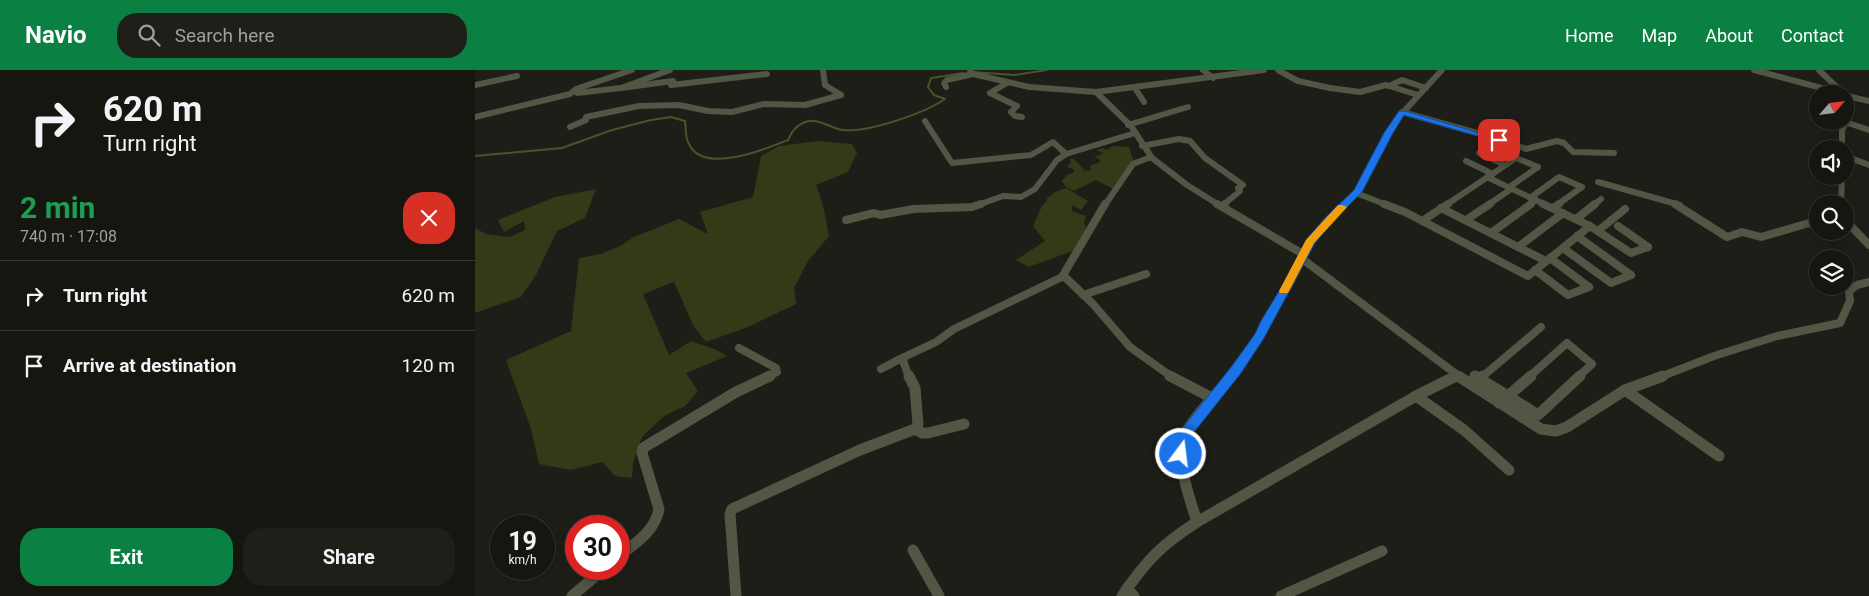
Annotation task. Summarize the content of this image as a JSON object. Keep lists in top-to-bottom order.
{
  "north": "top right",
  "page": {
    "header": "Navio",
    "search": "Search here",
    "nav": [
      "Home",
      "Map",
      "About",
      "Contact"
    ],
    "turn": ["620 m", "Turn right"],
    "heading": ["2 min", "740 m · 17:08"],
    "list": [
      {
        "name": "Turn right",
        "value": "620 m"
      },
      {
        "name": "Arrive at destination",
        "value": "120 m"
      }
    ],
    "speed": "19 km/h",
    "limit": "30",
    "buttons": ["Exit", "Share"]
  }
}
